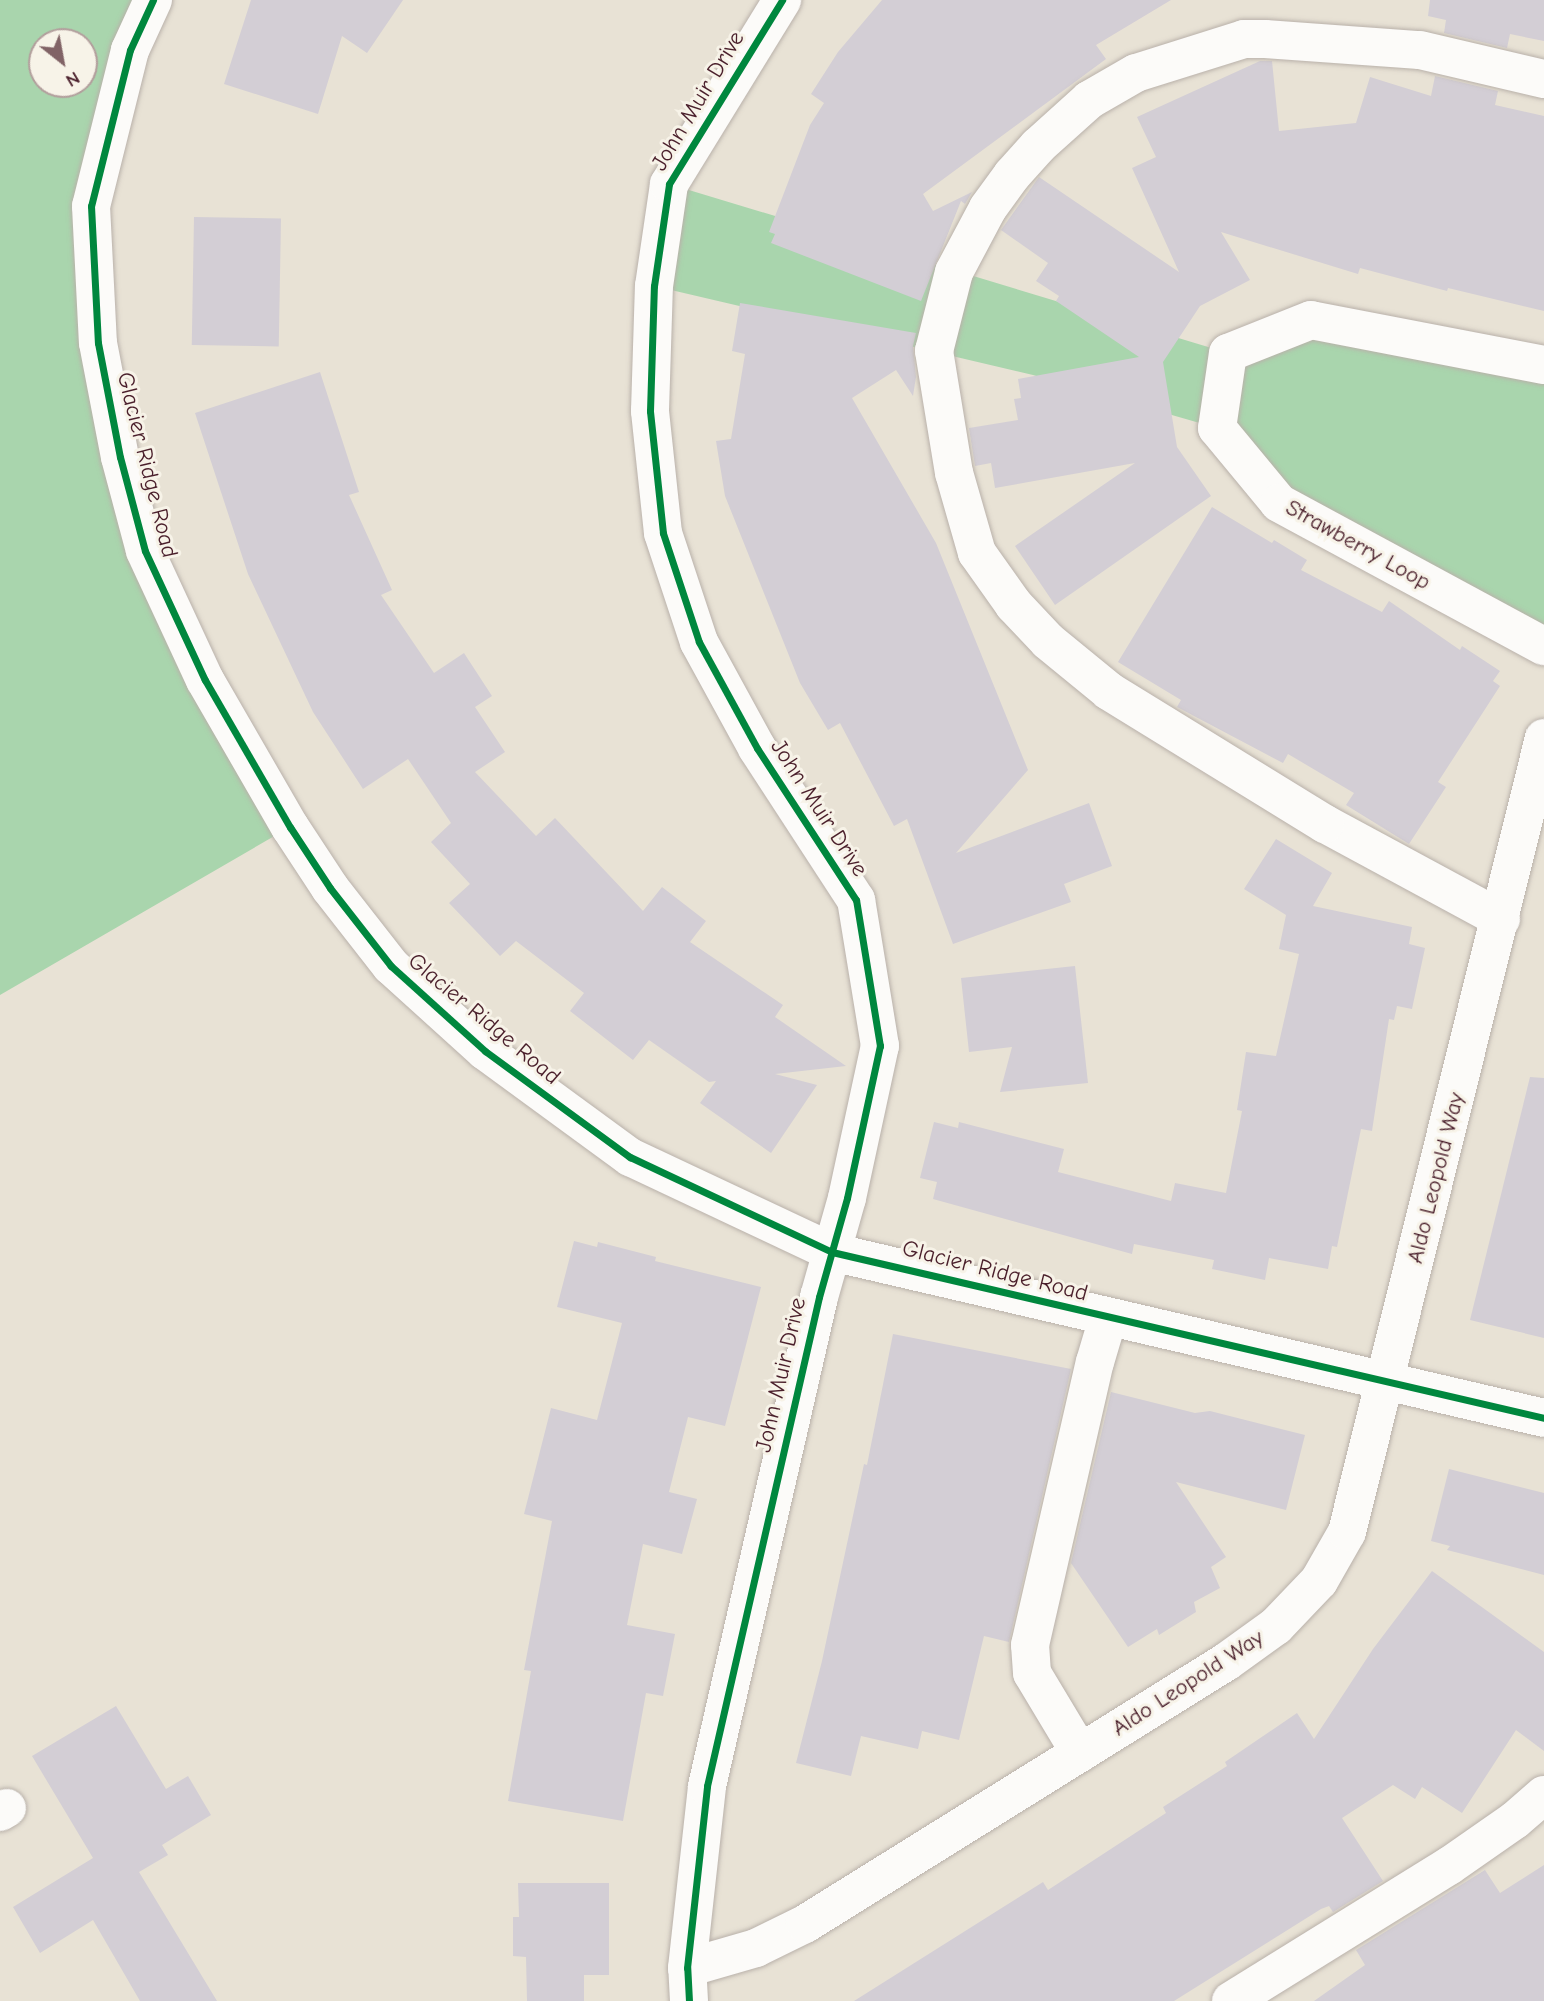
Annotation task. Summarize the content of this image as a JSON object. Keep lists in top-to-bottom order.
{
  "streets": {
    "street": [
      "John Muir Drive",
      "Glacier Ridge Road",
      "Strawberry Loop",
      "Aldo Leopold Way"
    ]
  },
  "crossings": [
    ["John Muir Drive", "Glacier Ridge Road"],
    ["John Muir Drive", "Aldo Leopold Way"],
    ["Glacier Ridge Road", "Aldo Leopold Way"]
  ],
  "north": "bottom right"
}
